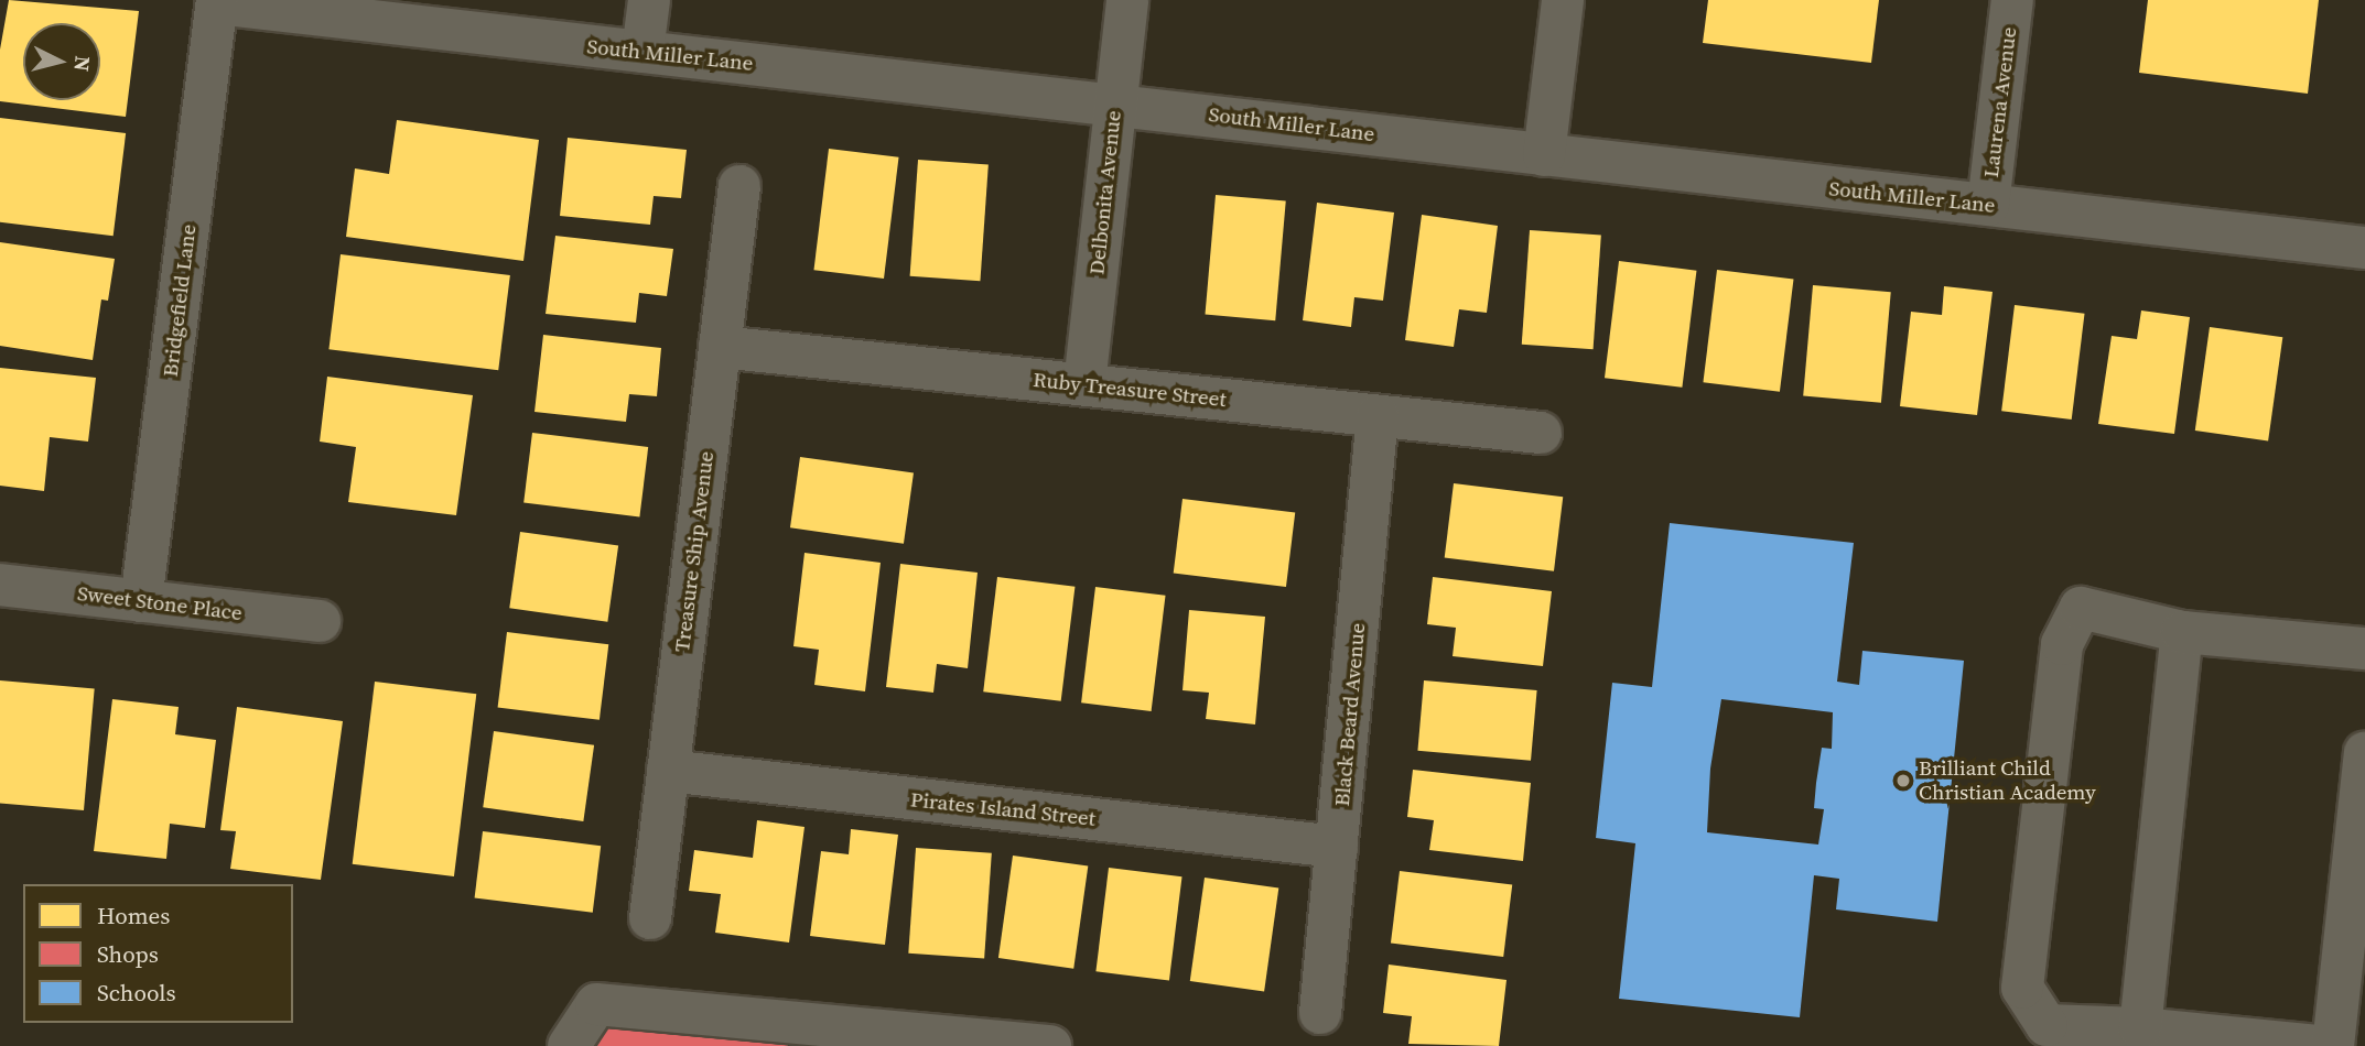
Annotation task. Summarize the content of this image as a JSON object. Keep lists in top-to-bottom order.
{
  "streets": {
    "street": [
      "South Miller Lane",
      "Laurena Avenue",
      "Delbonita Avenue",
      "Bridgefield Lane",
      "Ruby Treasure Street",
      "Treasure Ship Avenue",
      "Sweet Stone Place",
      "Black Beard Avenue",
      "Pirates Island Street"
    ]
  },
  "crossings": [
    ["South Miller Lane", "Laurena Avenue"],
    ["South Miller Lane", "Delbonita Avenue"],
    ["South Miller Lane", "Bridgefield Lane"],
    ["Delbonita Avenue", "Ruby Treasure Street"],
    ["Bridgefield Lane", "Sweet Stone Place"],
    ["Ruby Treasure Street", "Treasure Ship Avenue"],
    ["Ruby Treasure Street", "Black Beard Avenue"],
    ["Treasure Ship Avenue", "Pirates Island Street"],
    ["Black Beard Avenue", "Pirates Island Street"]
  ],
  "places": ["Brilliant Child Christian Academy"],
  "legend": ["Homes", "Shops", "Schools"],
  "north": "right"
}
